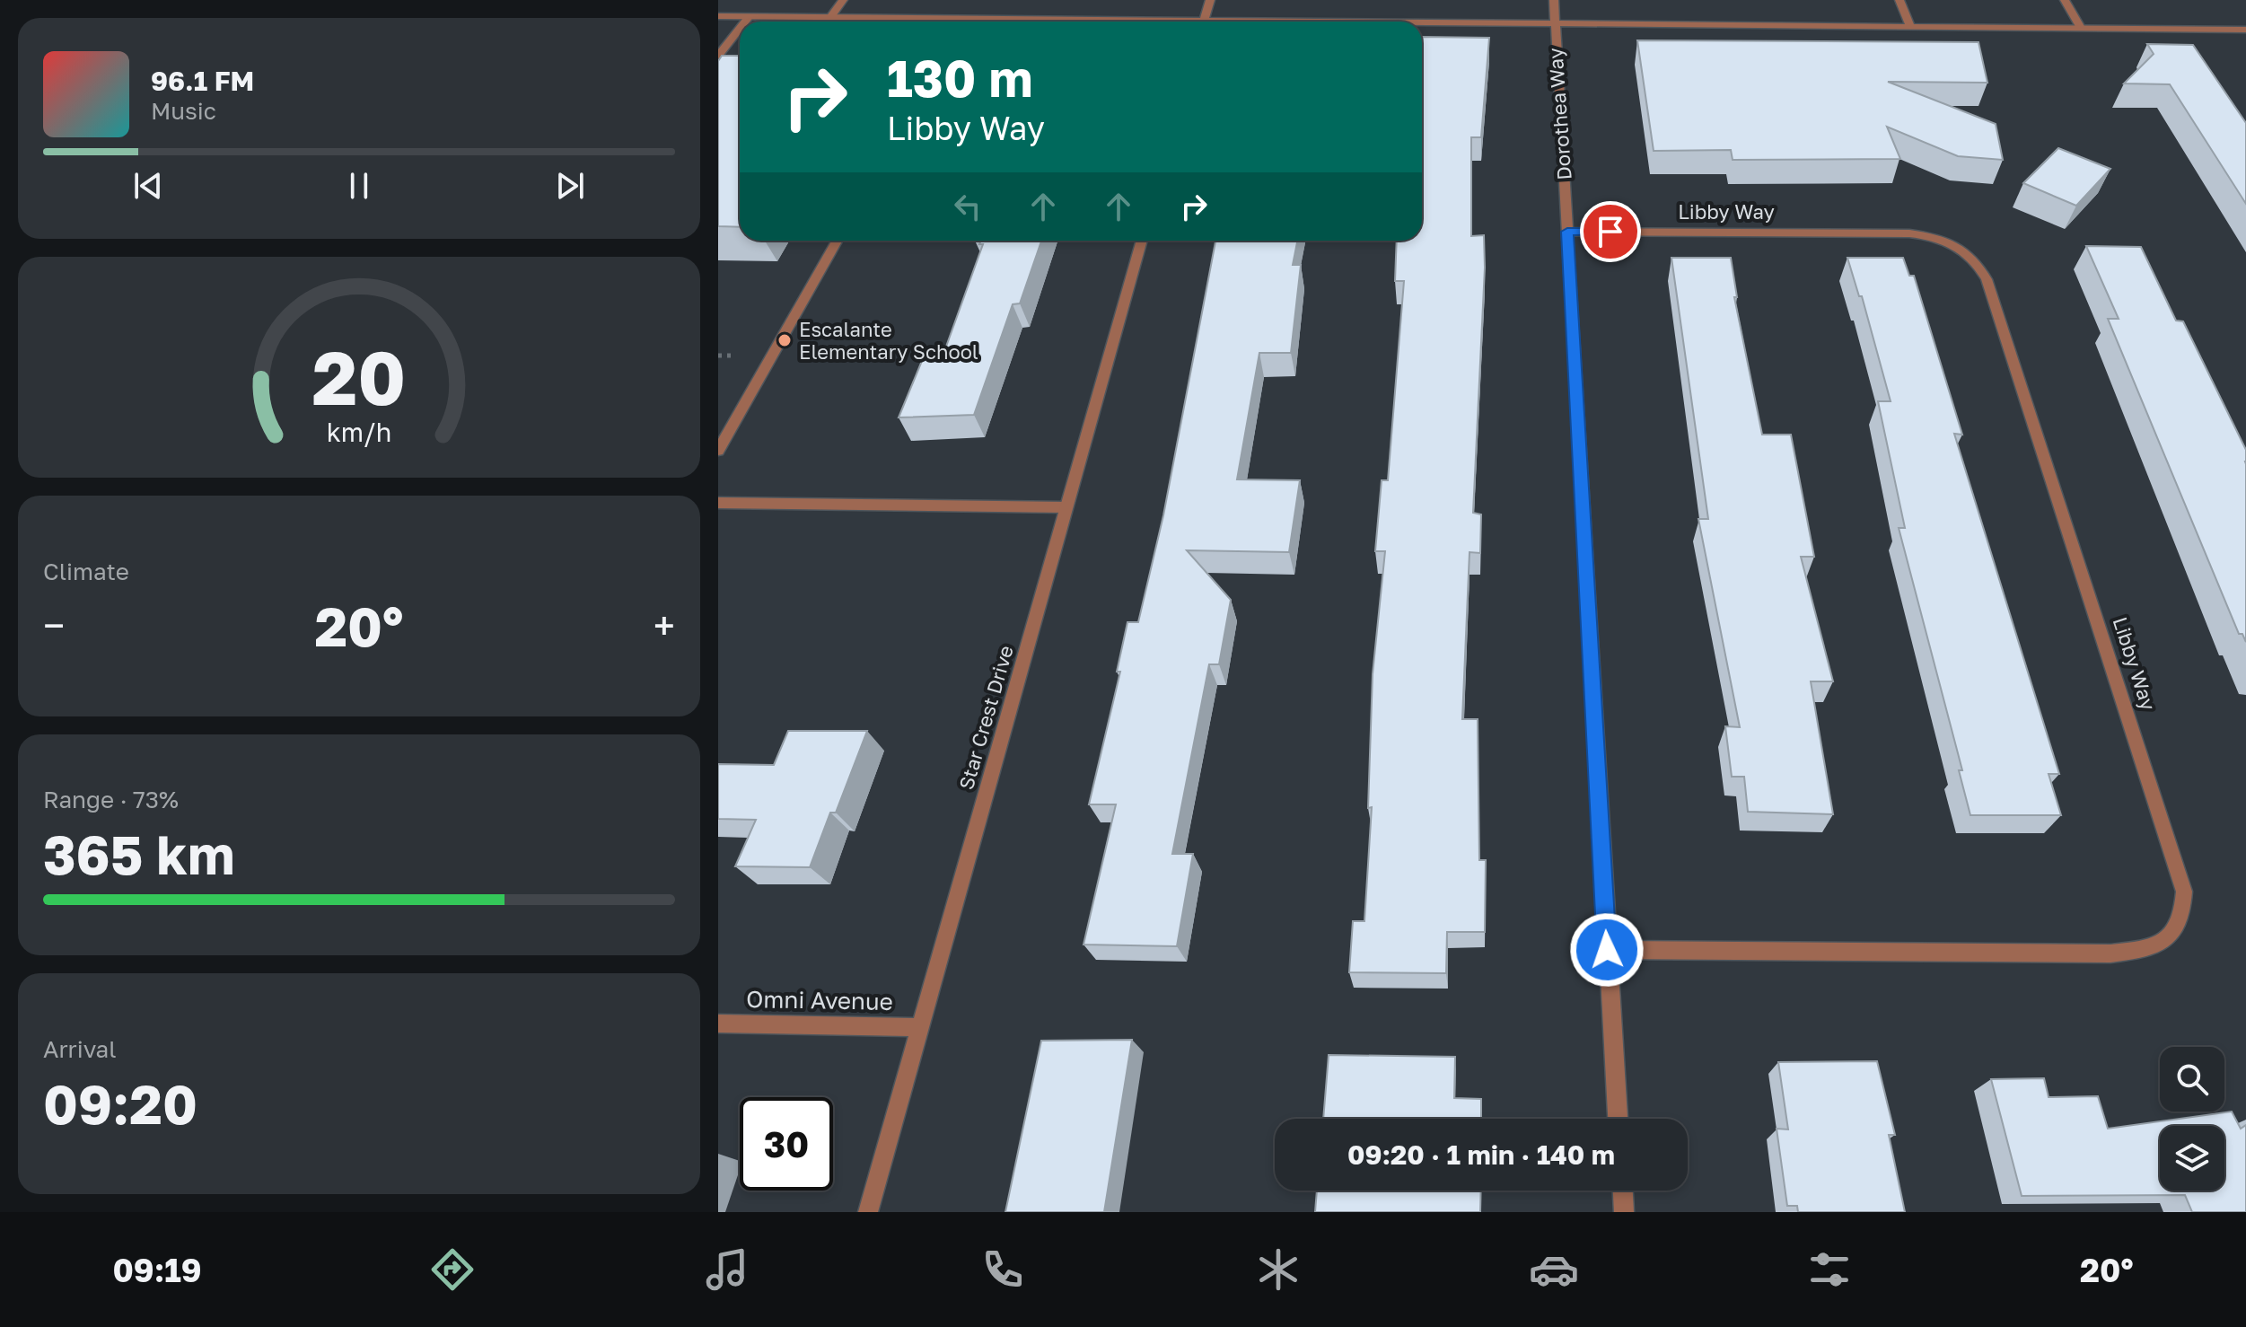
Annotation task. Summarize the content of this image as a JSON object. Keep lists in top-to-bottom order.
{
  "streets": {
    "street": [
      "Dorothea Way",
      "Libby Way",
      "Star Crest Drive",
      "Omni Avenue"
    ]
  },
  "crossings": [
    ["Dorothea Way", "Libby Way"],
    ["Star Crest Drive", "Omni Avenue"]
  ],
  "places": ["Escalante Elementary School"],
  "page": {
    "turn": ["130 m", "Libby Way"],
    "song": ["96.1 FM", "Music"],
    "tile": [
      "Climate",
      ["Range · 73%", "365 km"],
      ["Arrival", "09:20"]
    ],
    "heat": ["−", "20°", "+"],
    "limit": "30",
    "trip": "09:20 · 1 min · 140 m",
    "tabs": ["09:19", "20°"],
    "gauge": ["20", "km/h"]
  }
}
